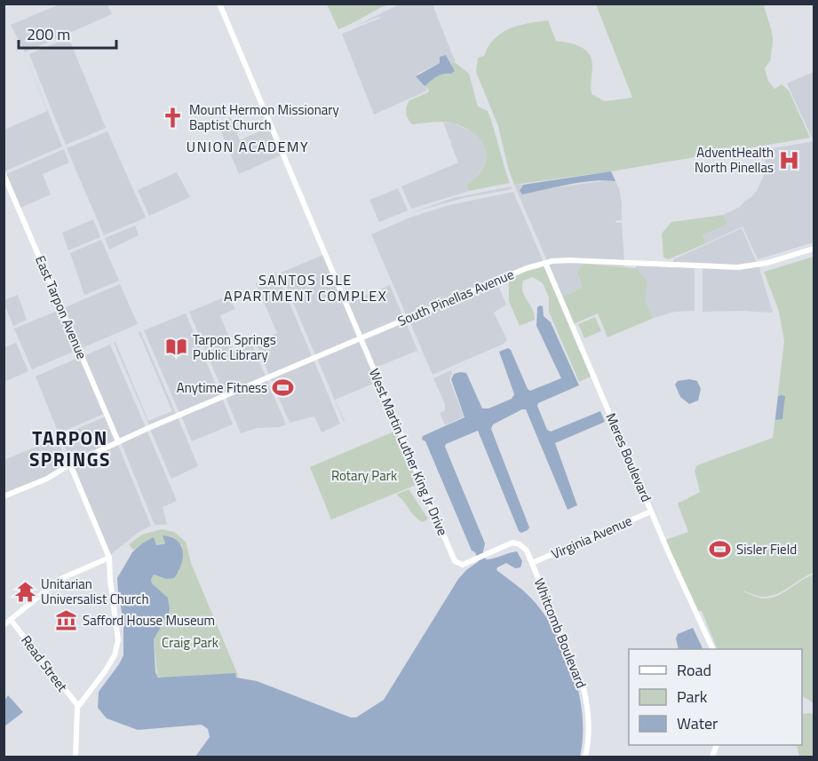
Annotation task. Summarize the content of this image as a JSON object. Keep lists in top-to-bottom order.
{
  "streets": {
    "street": [
      "South Pinellas Avenue",
      "East Tarpon Avenue",
      "West Martin Luther King Jr Drive",
      "Meres Boulevard",
      "Virginia Avenue",
      "Whitcomb Boulevard",
      "Read Street"
    ]
  },
  "crossings": [
    ["South Pinellas Avenue", "East Tarpon Avenue"],
    ["South Pinellas Avenue", "West Martin Luther King Jr Drive"],
    ["South Pinellas Avenue", "Meres Boulevard"],
    ["West Martin Luther King Jr Drive", "Whitcomb Boulevard"],
    ["Meres Boulevard", "Virginia Avenue"],
    ["Virginia Avenue", "Whitcomb Boulevard"]
  ],
  "districts": ["UNION ACADEMY", "SANTOS ISLE APARTMENT COMPLEX", "TARPON SPRINGS"],
  "parks": ["Rotary Park", "Craig Park"],
  "places": {
    "church": ["Mount Hermon Missionary Baptist Church"],
    "hospital": ["AdventHealth North Pinellas"],
    "library": ["Tarpon Springs Public Library"],
    "sports": ["Anytime Fitness", "Sisler Field"],
    "temple": ["Unitarian Universalist Church"],
    "museum": ["Safford House Museum"]
  },
  "legend": ["Road", "Park", "Water"],
  "scale_bar": "200 m"
}
